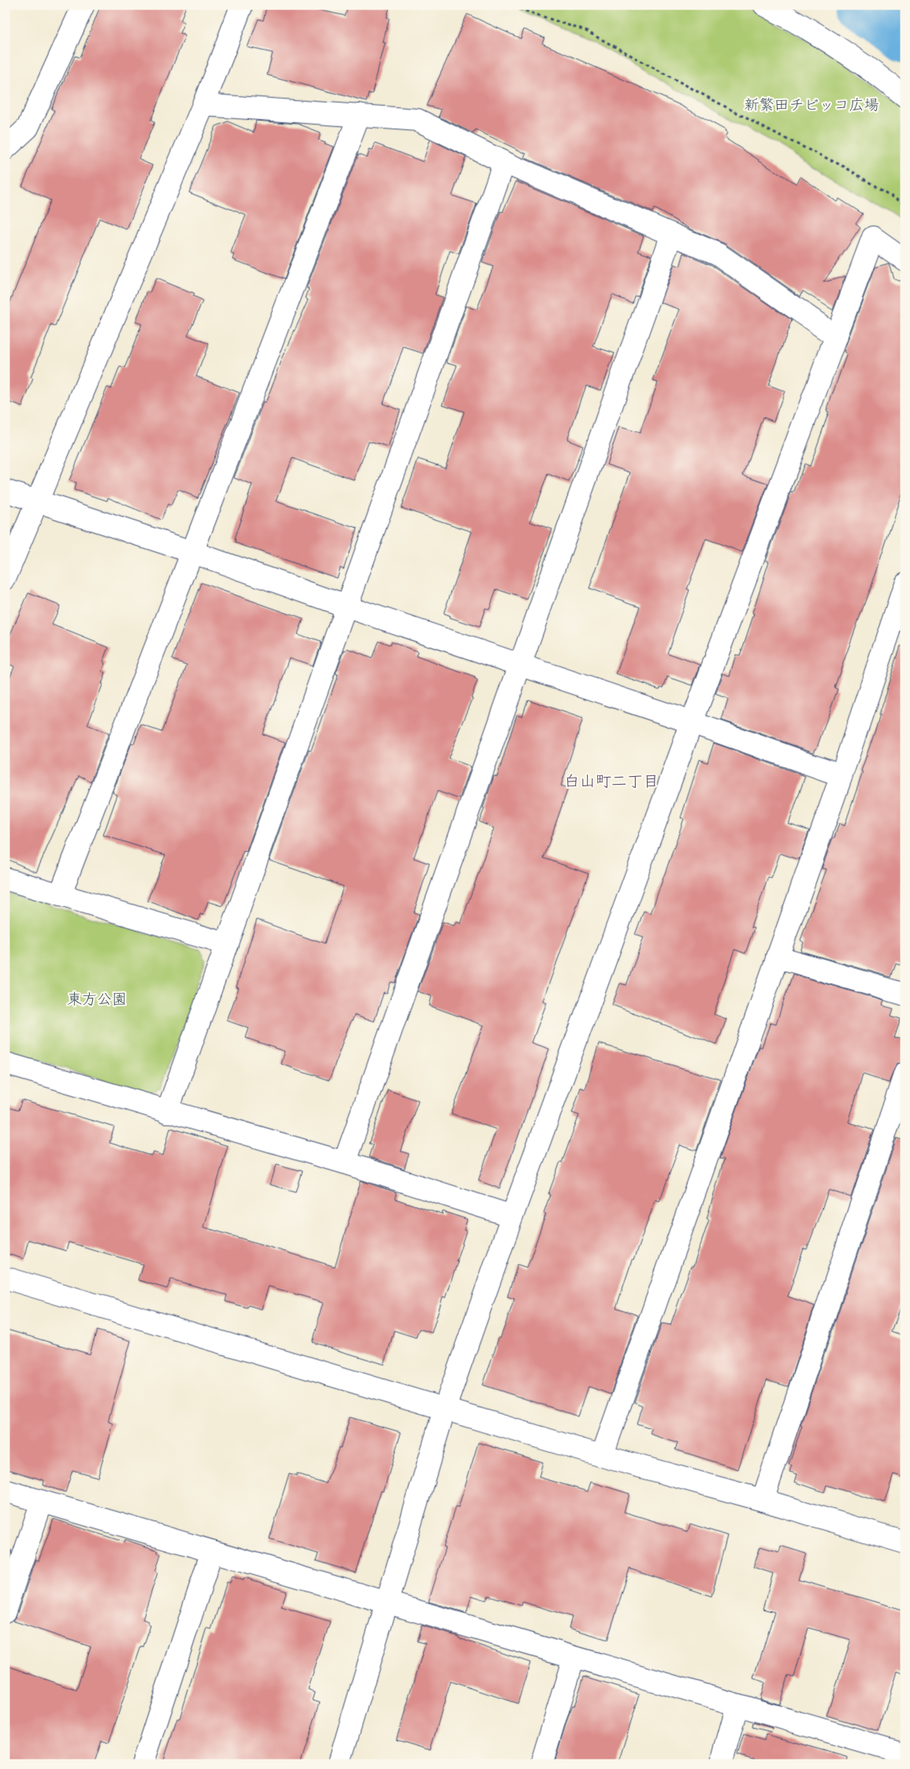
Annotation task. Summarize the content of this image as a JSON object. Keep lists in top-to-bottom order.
{
  "districts": ["白山町二丁目"],
  "parks": ["新繁田チビッコ広場", "東方公園"]
}
